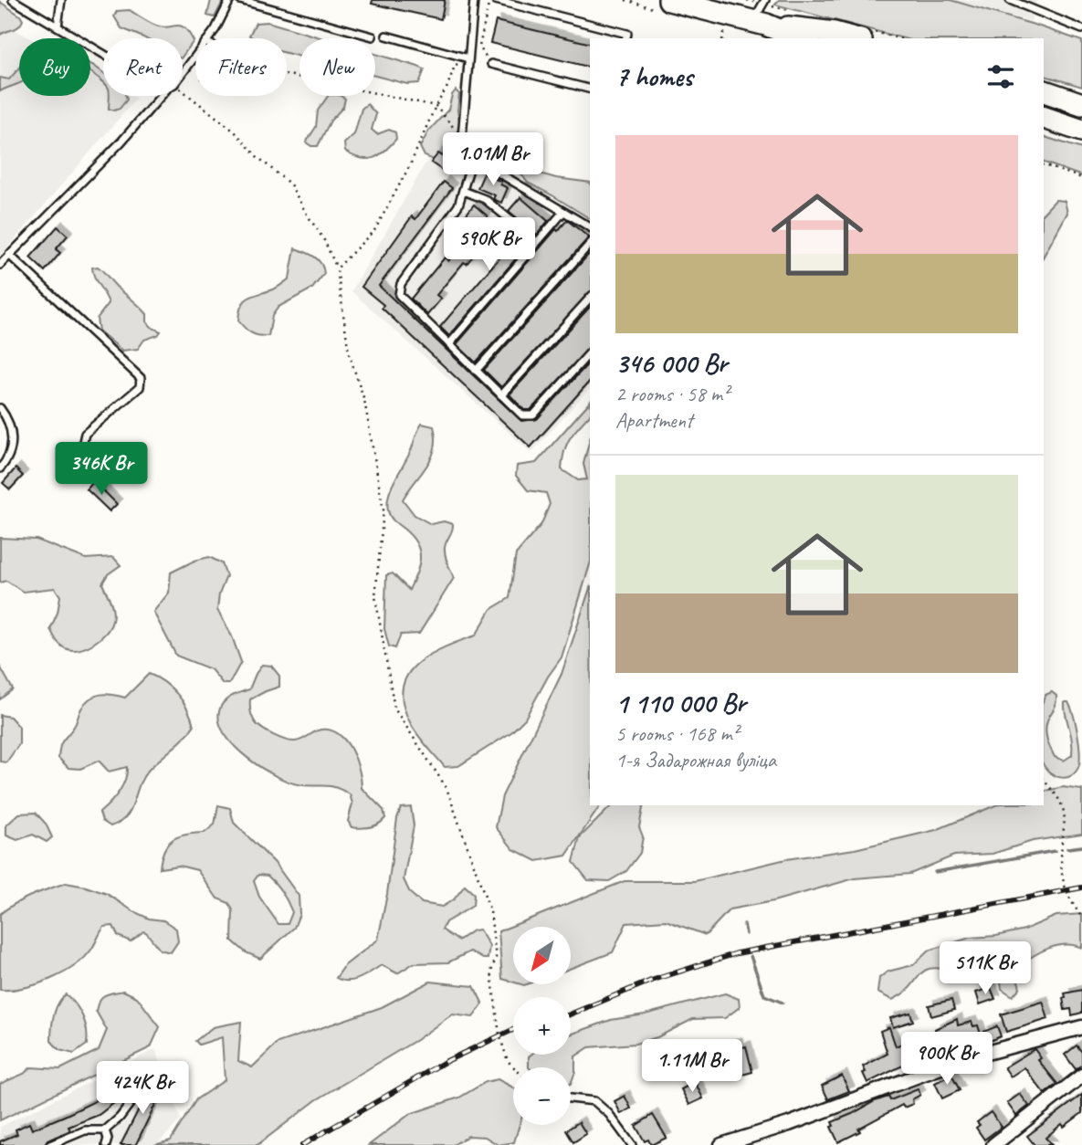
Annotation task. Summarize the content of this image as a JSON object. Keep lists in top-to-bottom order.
{
  "north": "bottom left",
  "page": {
    "chip": [
      "Buy",
      "Rent",
      "Filters",
      "New"
    ],
    "heading": "7 homes",
    "list": [
      {
        "name": "346 000 Br",
        "note": "2 rooms · 58 m² · Apartment"
      },
      {
        "name": "1 110 000 Br",
        "note": "5 rooms · 168 m² · 1-я Задарожная вуліца"
      }
    ],
    "price": [
      "1.01M Br",
      "590K Br",
      "346K Br",
      "511K Br",
      "900K Br",
      "1.11M Br",
      "424K Br"
    ],
    "map_buttons": ["+", "−"]
  }
}
